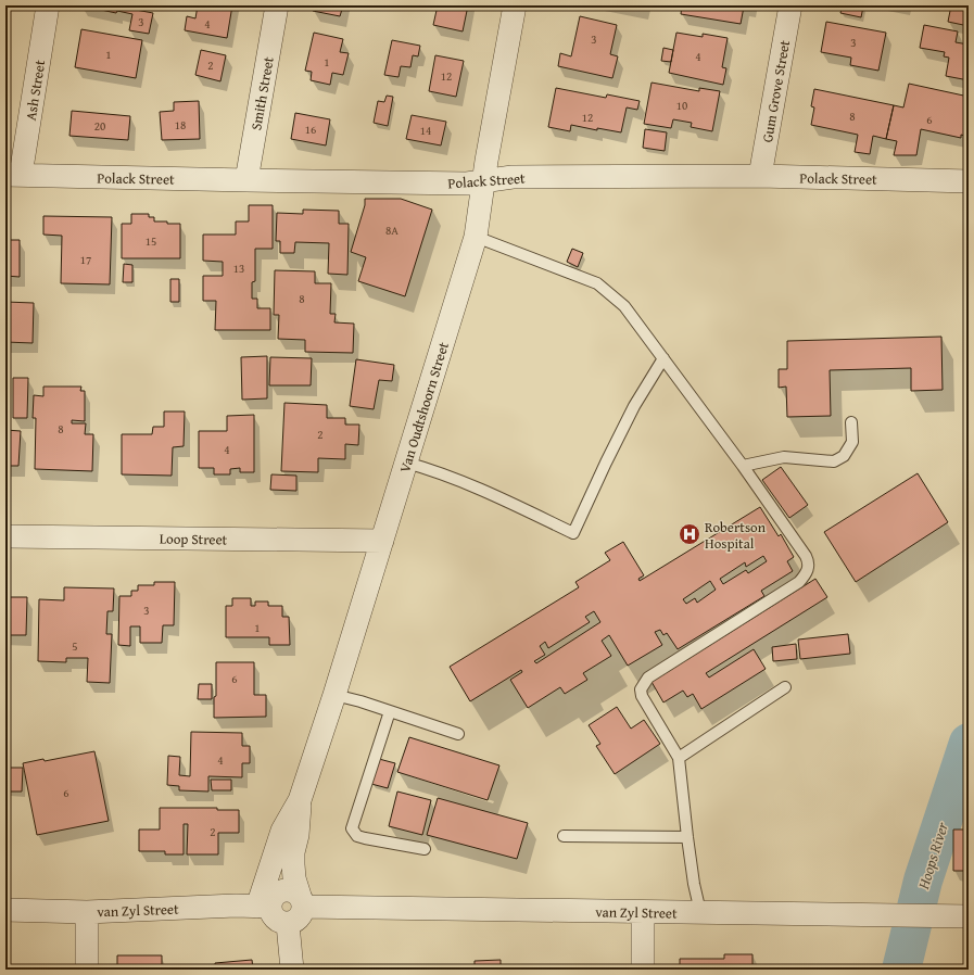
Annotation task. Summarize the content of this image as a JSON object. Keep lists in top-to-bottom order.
{
  "streets": {
    "street": [
      "Ash Street",
      "Gum Grove Street",
      "Smith Street",
      "Polack Street",
      "Van Oudtshoorn Street",
      "Loop Street",
      "van Zyl Street"
    ]
  },
  "crossings": [
    ["Ash Street", "Polack Street"],
    ["Gum Grove Street", "Polack Street"],
    ["Smith Street", "Polack Street"],
    ["Polack Street", "Van Oudtshoorn Street"],
    ["Van Oudtshoorn Street", "Loop Street"],
    ["Van Oudtshoorn Street", "van Zyl Street"]
  ],
  "water": ["Hoops River"],
  "places": {
    "hospital": ["Robertson Hospital"]
  },
  "house_numbers": [
    "3",
    "4",
    "3",
    "3",
    "1",
    "4",
    "1",
    "2",
    "12",
    "10",
    "8",
    "12",
    "6",
    "18",
    "20",
    "16",
    "14",
    "8A",
    "15",
    "17",
    "13",
    "8",
    "8",
    "2",
    "4",
    "3",
    "1",
    "5",
    "6",
    "4",
    "6",
    "2"
  ]
}
